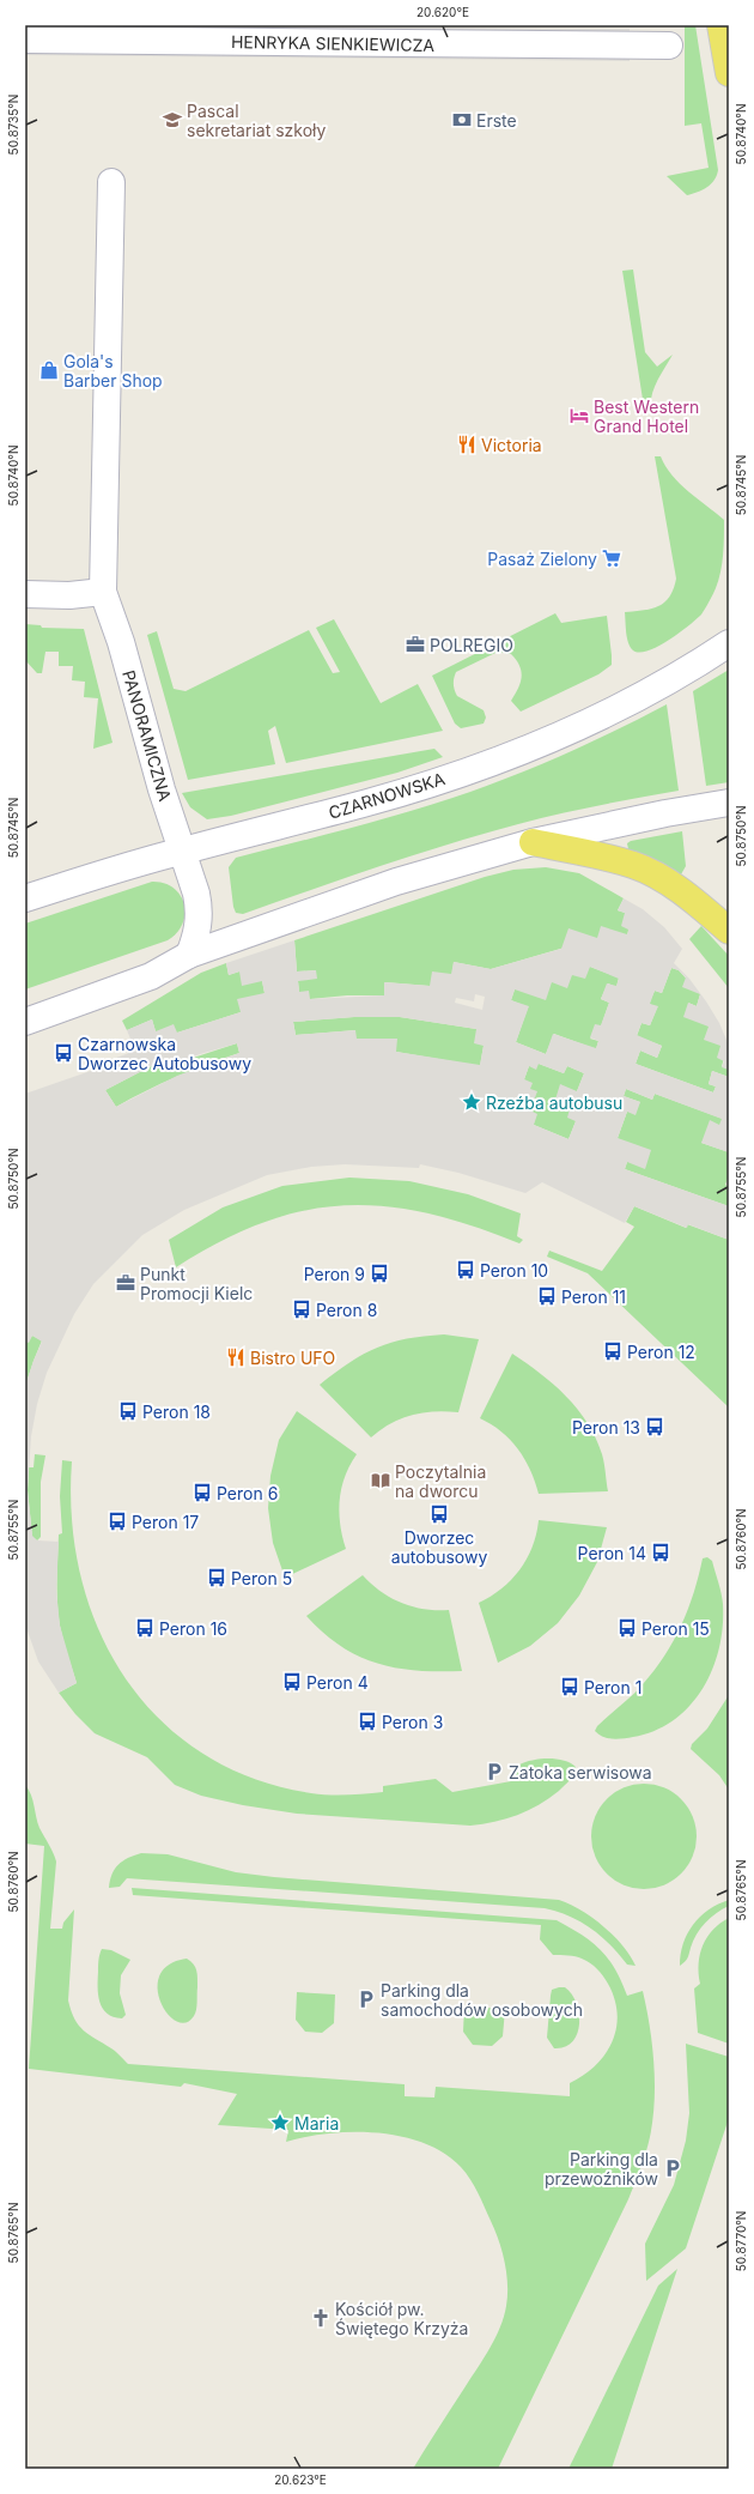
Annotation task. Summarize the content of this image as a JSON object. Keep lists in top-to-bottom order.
{
  "streets": {
    "street": ["HENRYKA SIENKIEWICZA", "PANORAMICZNA", "CZARNOWSKA"]
  },
  "crossings": [
    ["PANORAMICZNA", "CZARNOWSKA"]
  ],
  "places": {
    "school or university": ["Pascal sekretariat szkoły"],
    "bank": ["Erste"],
    "shop": ["Gola's Barber Shop"],
    "hotel": ["Best Western Grand Hotel"],
    "restaurant": ["Victoria", "Bistro UFO"],
    "supermarket": ["Pasaż Zielony"],
    "office": ["POLREGIO", "Punkt Promocji Kielc"],
    "bus stop": [
      "Czarnowska Dworzec Autobusowy",
      "Peron 10",
      "Peron 9",
      "Peron 11",
      "Peron 8",
      "Peron 12",
      "Peron 18",
      "Peron 13",
      "Peron 6",
      "Dworzec autobusowy",
      "Peron 17",
      "Peron 14",
      "Peron 5",
      "Peron 16",
      "Peron 15",
      "Peron 4",
      "Peron 1",
      "Peron 3"
    ],
    "place": ["Rzeźba autobusu", "Maria"],
    "library": ["Poczytalnia na dworcu"],
    "parking": ["Zatoka serwisowa", "Parking dla samochodów osobowych", "Parking dla przewoźników"],
    "church": ["Kościół pw. Świętego Krzyża"]
  },
  "coordinates": [
    "20.620°E",
    "50.8735°N",
    "50.8740°N",
    "50.8745°N",
    "50.8750°N",
    "50.8755°N",
    "50.8760°N",
    "50.8765°N",
    "50.8770°N",
    "20.623°E"
  ]
}
